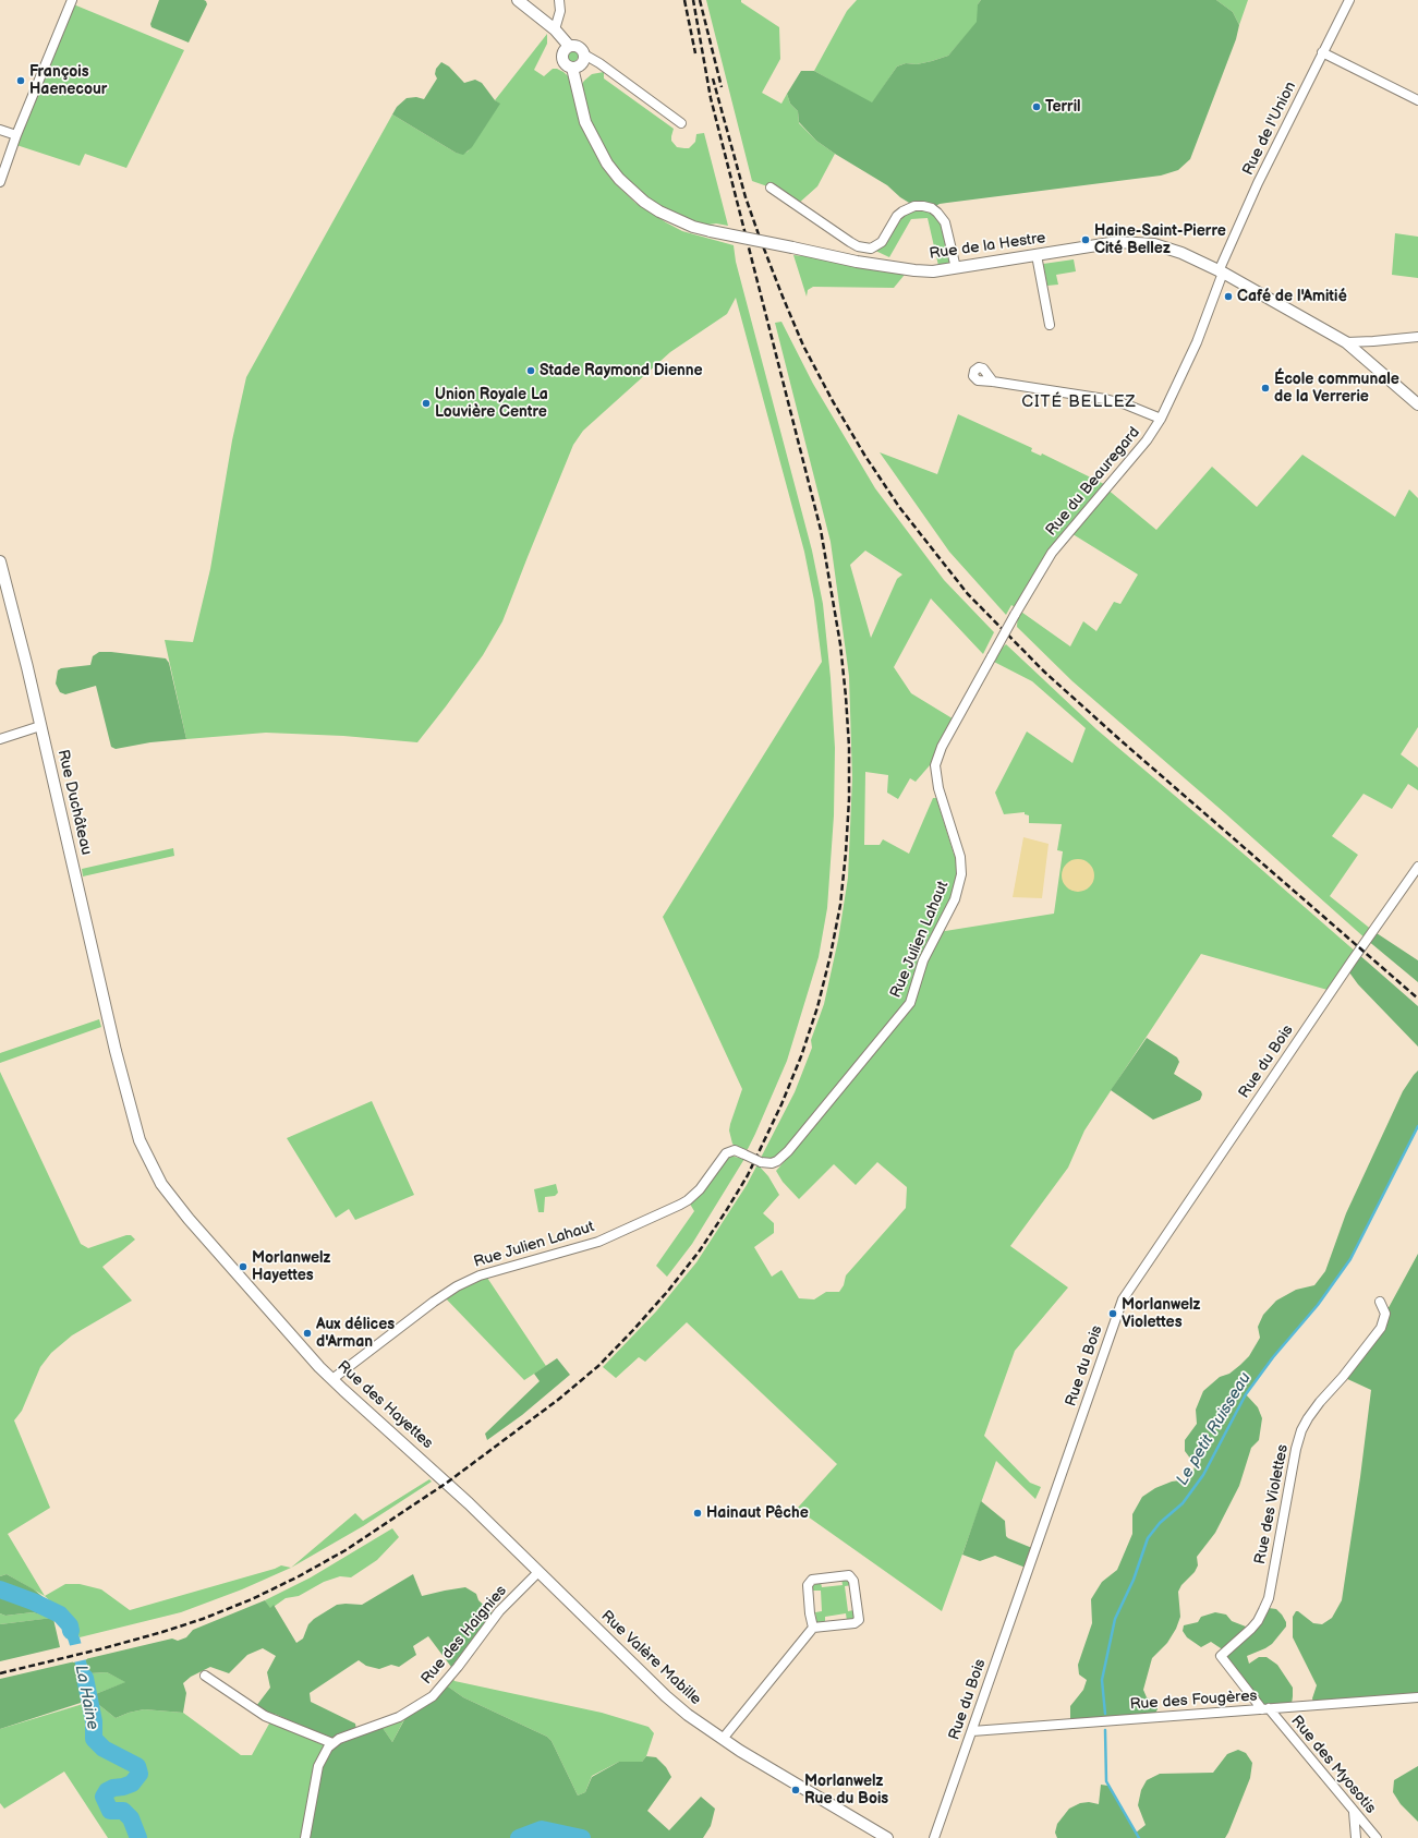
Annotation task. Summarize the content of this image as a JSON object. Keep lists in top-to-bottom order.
{
  "streets": {
    "street": [
      "Rue de l'Union",
      "Rue de la Hestre",
      "Rue du Beauregard",
      "Rue Duchâteau",
      "Rue Julien Lahaut",
      "Rue du Bois",
      "Rue des Hayettes",
      "Rue des Violettes",
      "Rue des Haignies",
      "Rue Valère Mabille",
      "Rue des Fougères",
      "Rue des Myosotis"
    ]
  },
  "crossings": [
    ["Rue de l'Union", "Rue de la Hestre"],
    ["Rue de l'Union", "Rue du Beauregard"],
    ["Rue de la Hestre", "Rue du Beauregard"],
    ["Rue du Beauregard", "Rue Julien Lahaut"],
    ["Rue Duchâteau", "Rue des Hayettes"],
    ["Rue Julien Lahaut", "Rue des Hayettes"],
    ["Rue du Bois", "Rue des Fougères"],
    ["Rue des Hayettes", "Rue Valère Mabille"],
    ["Rue des Violettes", "Rue des Fougères"],
    ["Rue des Violettes", "Rue des Myosotis"],
    ["Rue des Haignies", "Rue Valère Mabille"],
    ["Rue des Fougères", "Rue des Myosotis"]
  ],
  "districts": ["CITÉ BELLEZ"],
  "water": ["Le petit Ruisseau", "La Haine"],
  "places": [
    "François Haenecour",
    "Terril",
    "Haine-Saint-Pierre Cité Bellez",
    "Café de l'Amitié",
    "Stade Raymond Dienne",
    "École communale de la Verrerie",
    "Union Royale La Louvière Centre",
    "Morlanwelz Hayettes",
    "Morlanwelz Violettes",
    "Aux délices d'Arman",
    "Hainaut Pêche",
    "Morlanwelz Rue du Bois"
  ]
}
